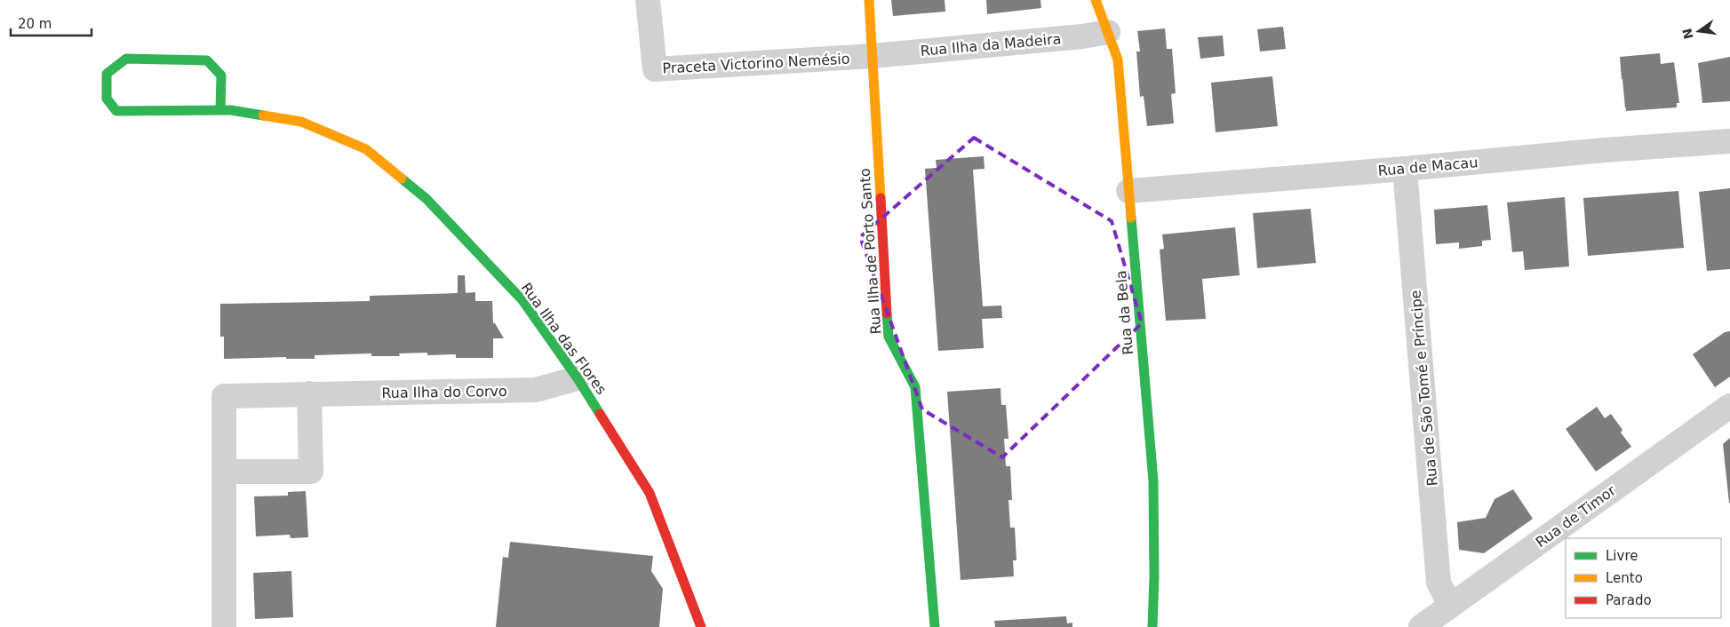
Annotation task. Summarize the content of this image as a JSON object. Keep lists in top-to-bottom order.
{
  "streets": {
    "street": [
      "Rua Ilha da Madeira",
      "Praceta Victorino Nemésio",
      "Rua de Macau",
      "Rua Ilha de Porto Santo",
      "Rua da Bela",
      "Rua Ilha das Flores",
      "Rua de São Tomé e Príncipe",
      "Rua Ilha do Corvo",
      "Rua de Timor"
    ]
  },
  "crossings": [
    ["Rua Ilha da Madeira", "Praceta Victorino Nemésio"],
    ["Rua Ilha da Madeira", "Rua Ilha de Porto Santo"],
    ["Rua Ilha da Madeira", "Rua da Bela"],
    ["Praceta Victorino Nemésio", "Rua Ilha de Porto Santo"],
    ["Rua de Macau", "Rua da Bela"],
    ["Rua de Macau", "Rua de São Tomé e Príncipe"],
    ["Rua Ilha das Flores", "Rua Ilha do Corvo"],
    ["Rua de São Tomé e Príncipe", "Rua de Timor"]
  ],
  "legend": ["Livre", "Lento", "Parado"],
  "scale_bar": "20 m",
  "north": "left"
}
